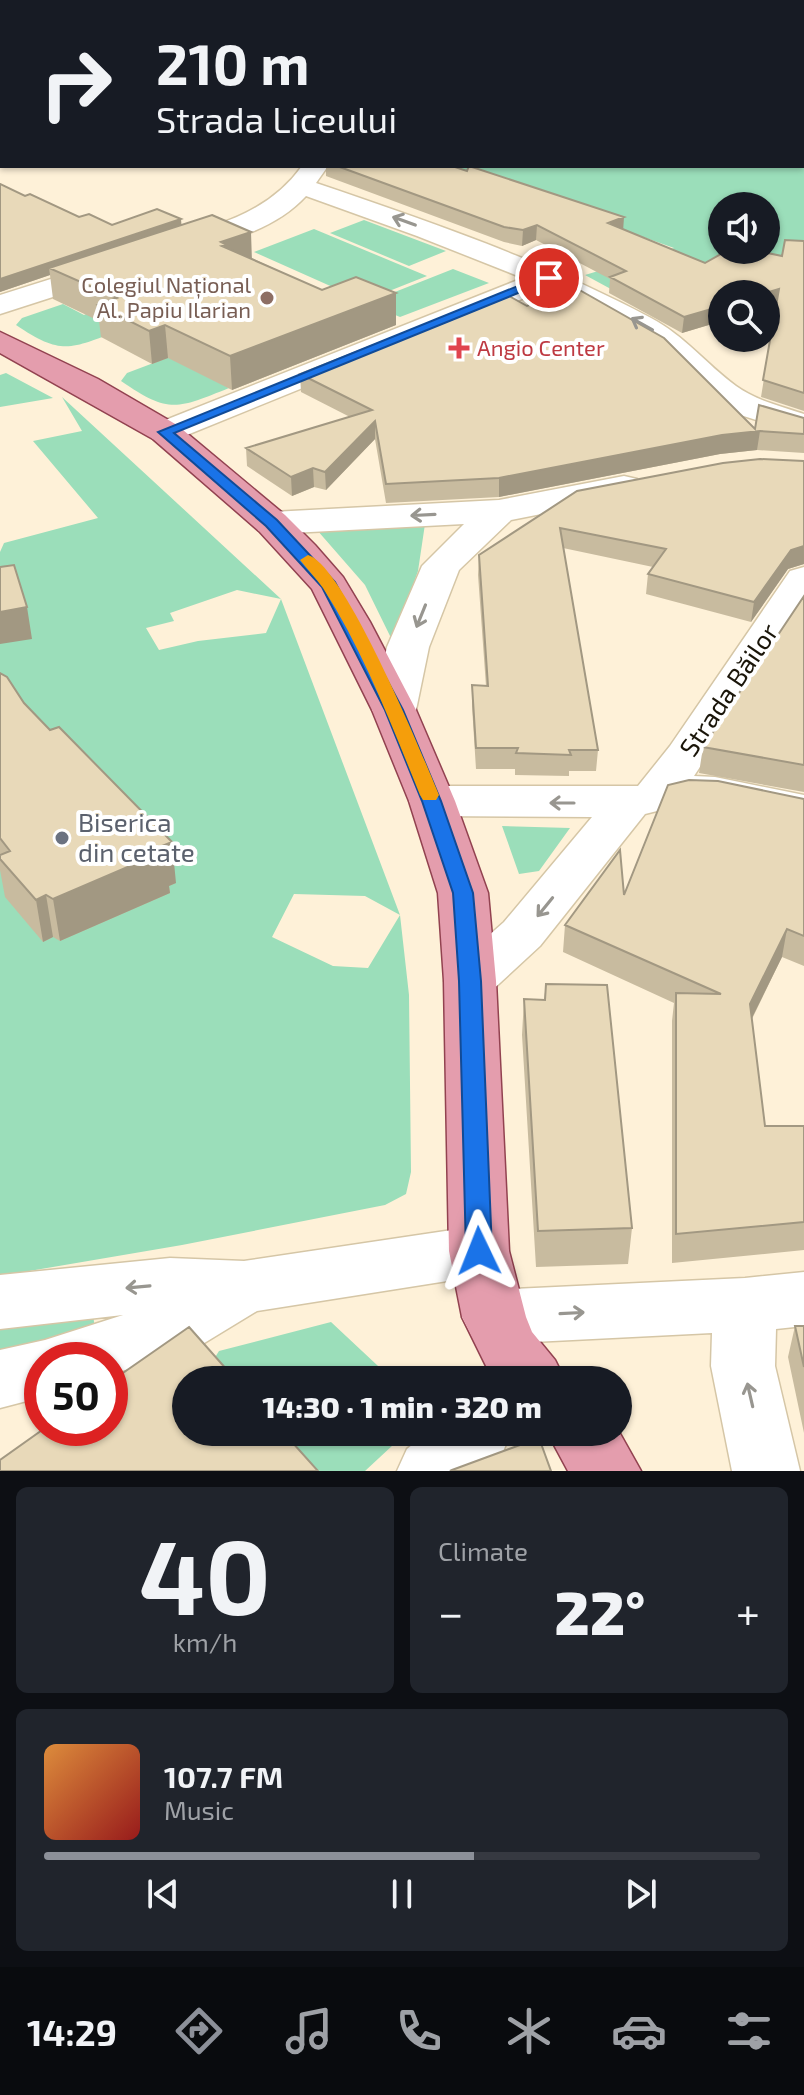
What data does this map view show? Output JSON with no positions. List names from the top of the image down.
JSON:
{
  "streets": {
    "street": ["Strada Băilor"]
  },
  "places": {
    "other": ["Colegiul Național Al. Papiu Ilarian", "Biserica din cetate"],
    "health": ["Angio Center"]
  },
  "page": {
    "turn": ["210 m", "Strada Liceului"],
    "limit": "50",
    "trip": "14:30 · 1 min · 320 m",
    "tile": [
      ["40", "km/h"],
      "Climate"
    ],
    "heat": ["−", "22°", "+"],
    "song": ["107.7 FM", "Music"],
    "tabs": "14:29"
  }
}
